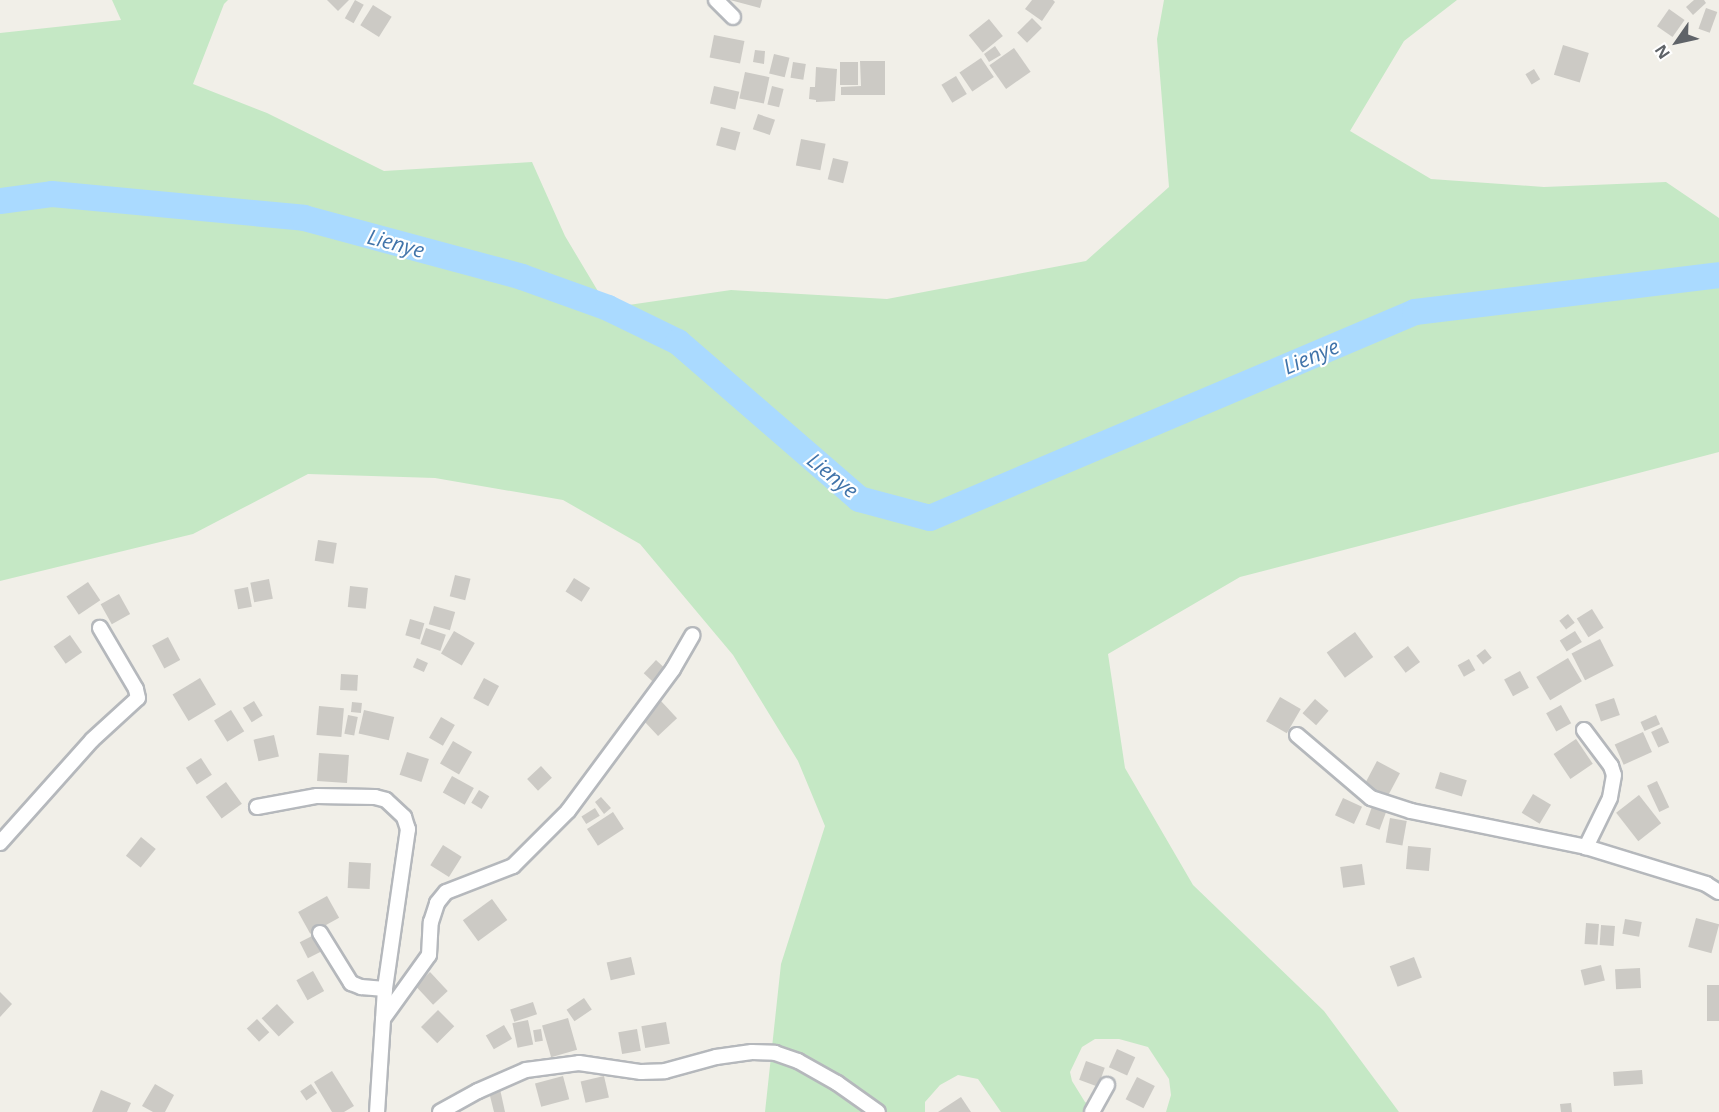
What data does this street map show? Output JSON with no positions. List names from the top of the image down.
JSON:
{
  "water": ["Lienye"],
  "north": "bottom left"
}
